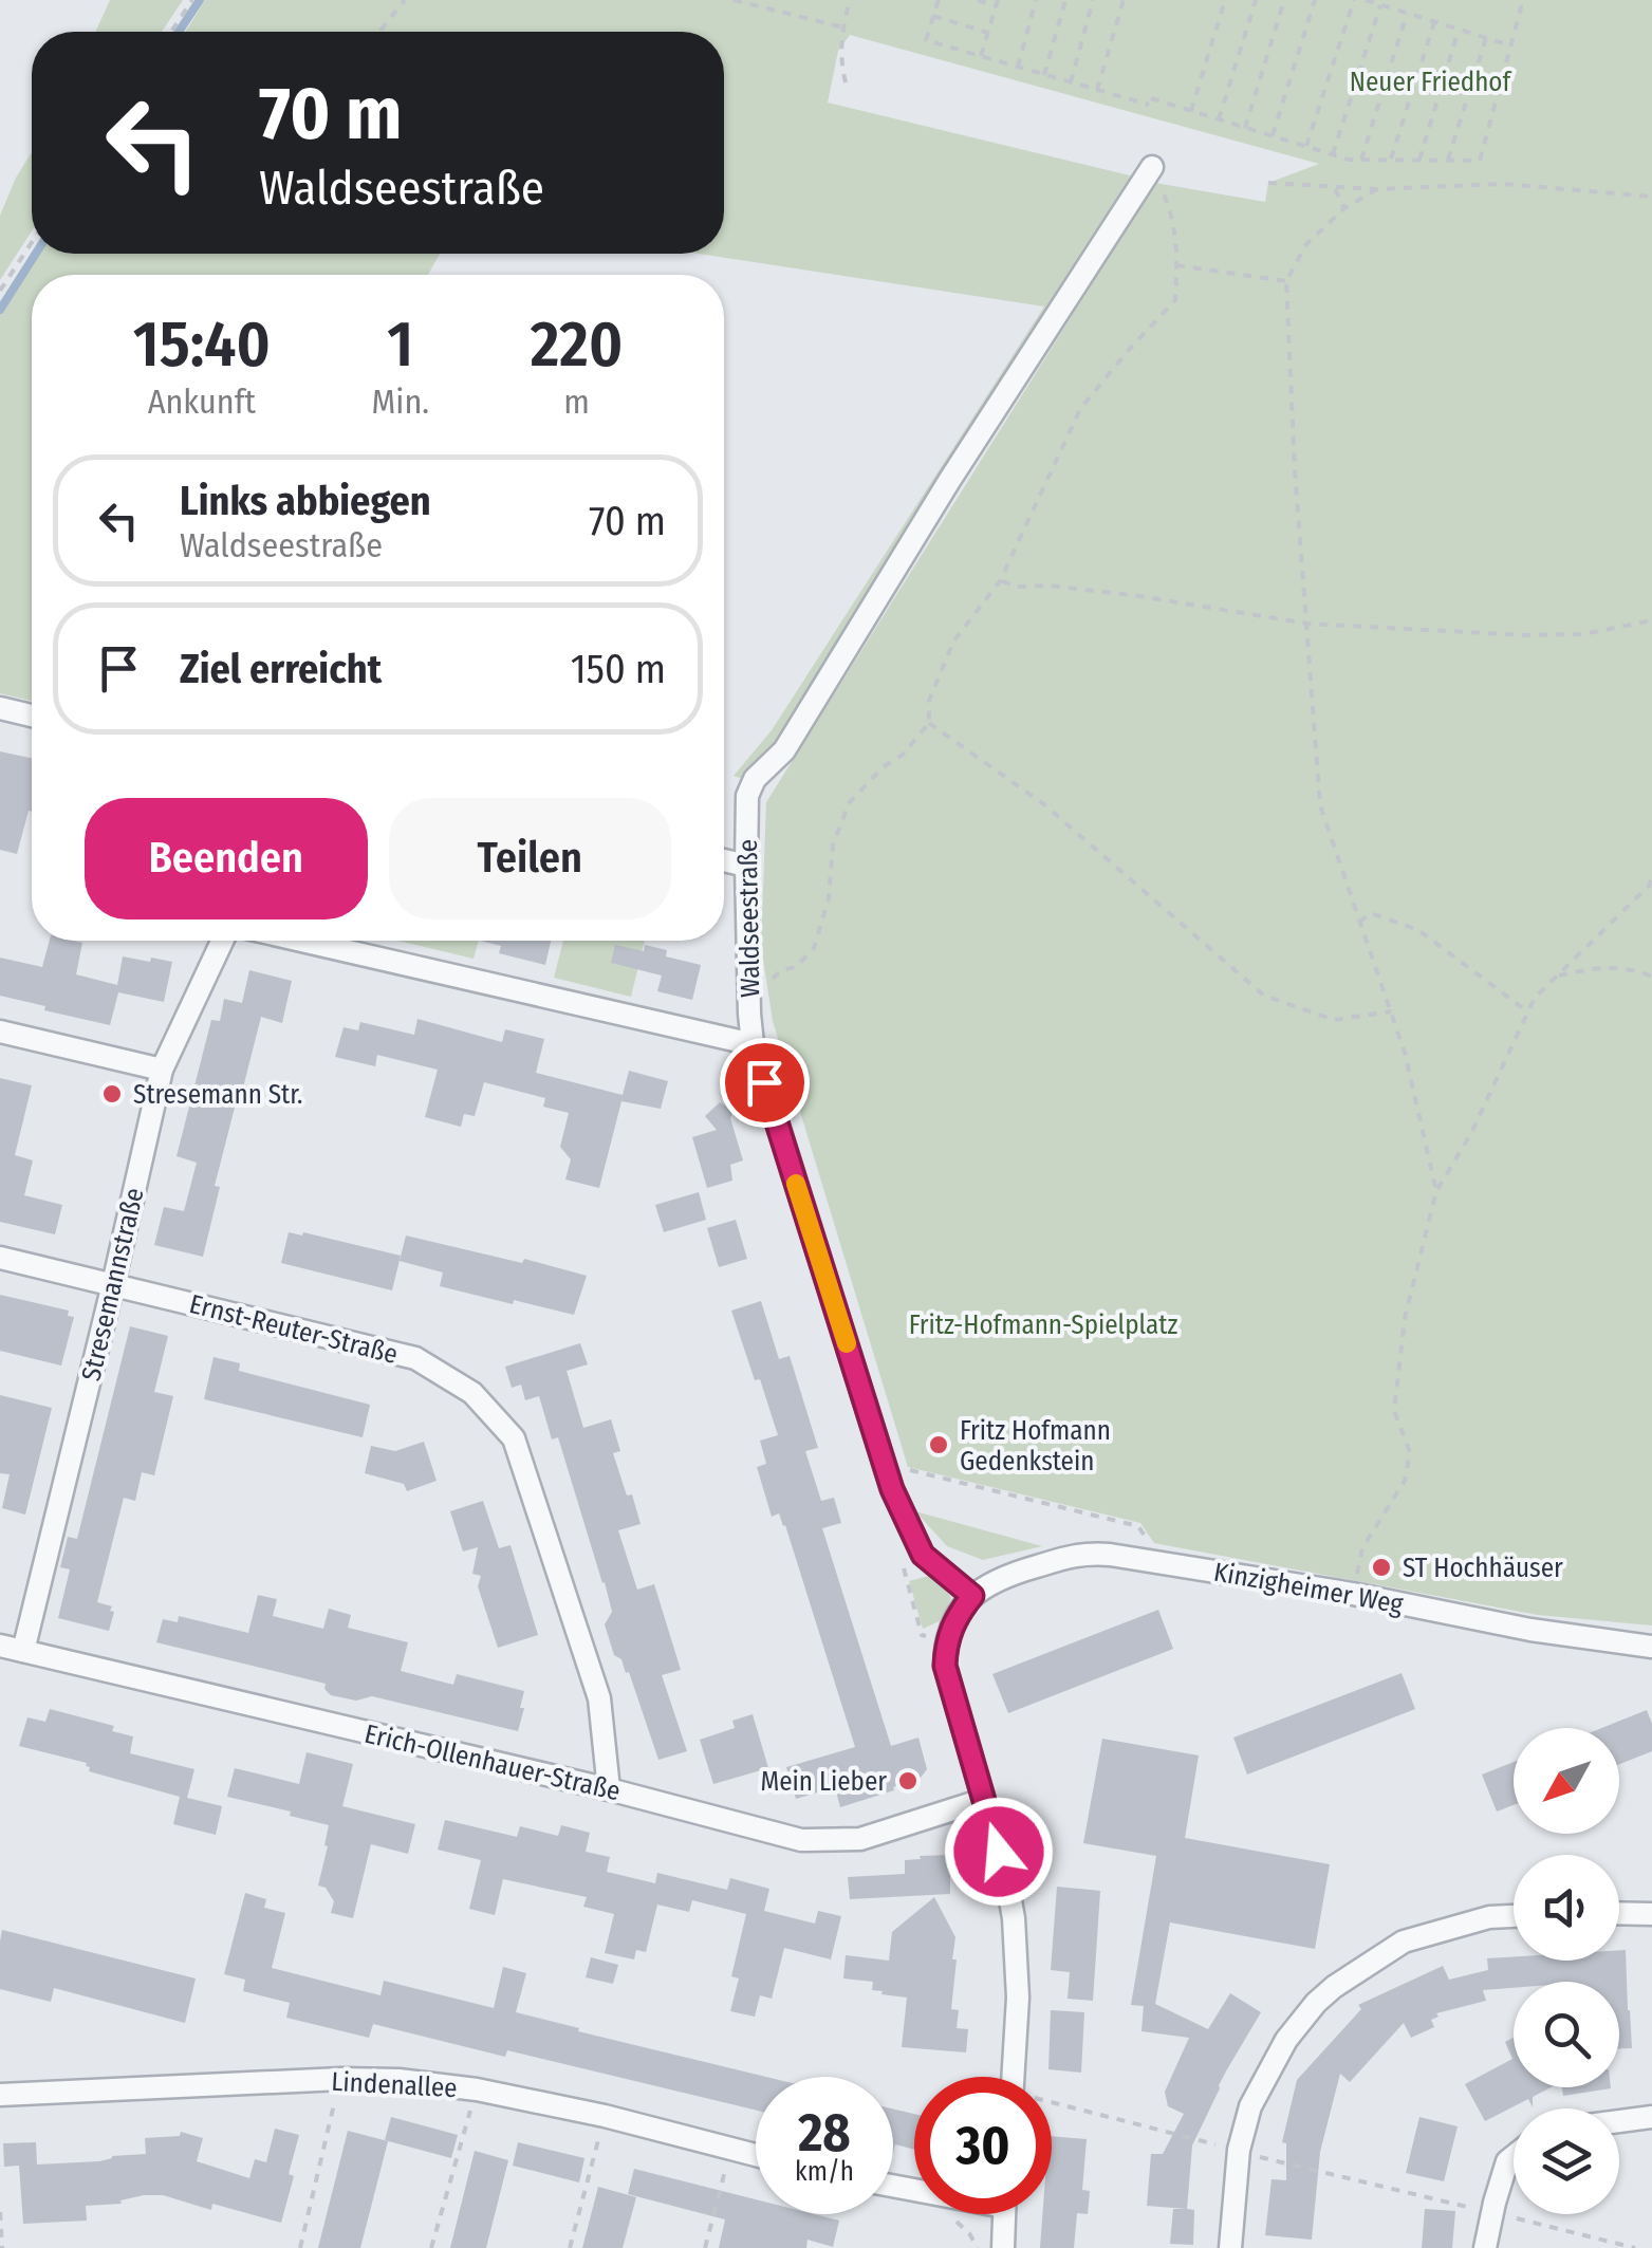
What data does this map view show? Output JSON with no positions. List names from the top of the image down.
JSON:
{
  "streets": {
    "street": [
      "Waldseestraße",
      "Stresemannstraße",
      "Ernst-Reuter-Straße",
      "Kinzigheimer Weg",
      "Erich-Ollenhauer-Straße",
      "Lindenallee"
    ]
  },
  "crossings": [
    ["Waldseestraße", "Kinzigheimer Weg"],
    ["Stresemannstraße", "Ernst-Reuter-Straße"],
    ["Stresemannstraße", "Erich-Ollenhauer-Straße"],
    ["Ernst-Reuter-Straße", "Erich-Ollenhauer-Straße"]
  ],
  "parks": ["Neuer Friedhof", "Fritz-Hofmann-Spielplatz"],
  "places": [
    "Stresemann Str.",
    "Fritz Hofmann Gedenkstein",
    "ST Hochhäuser",
    "Mein Lieber"
  ],
  "north": "bottom left",
  "page": {
    "turn": ["70 m", "Waldseestraße"],
    "eta": [
      "15:40",
      "Ankunft",
      "1",
      "Min.",
      "220",
      "m"
    ],
    "list": [
      {
        "name": "Links abbiegen",
        "note": "Waldseestraße",
        "value": "70 m"
      },
      {
        "name": "Ziel erreicht",
        "value": "150 m"
      }
    ],
    "buttons": ["Beenden", "Teilen"],
    "speed": "28 km/h",
    "limit": "30"
  }
}
